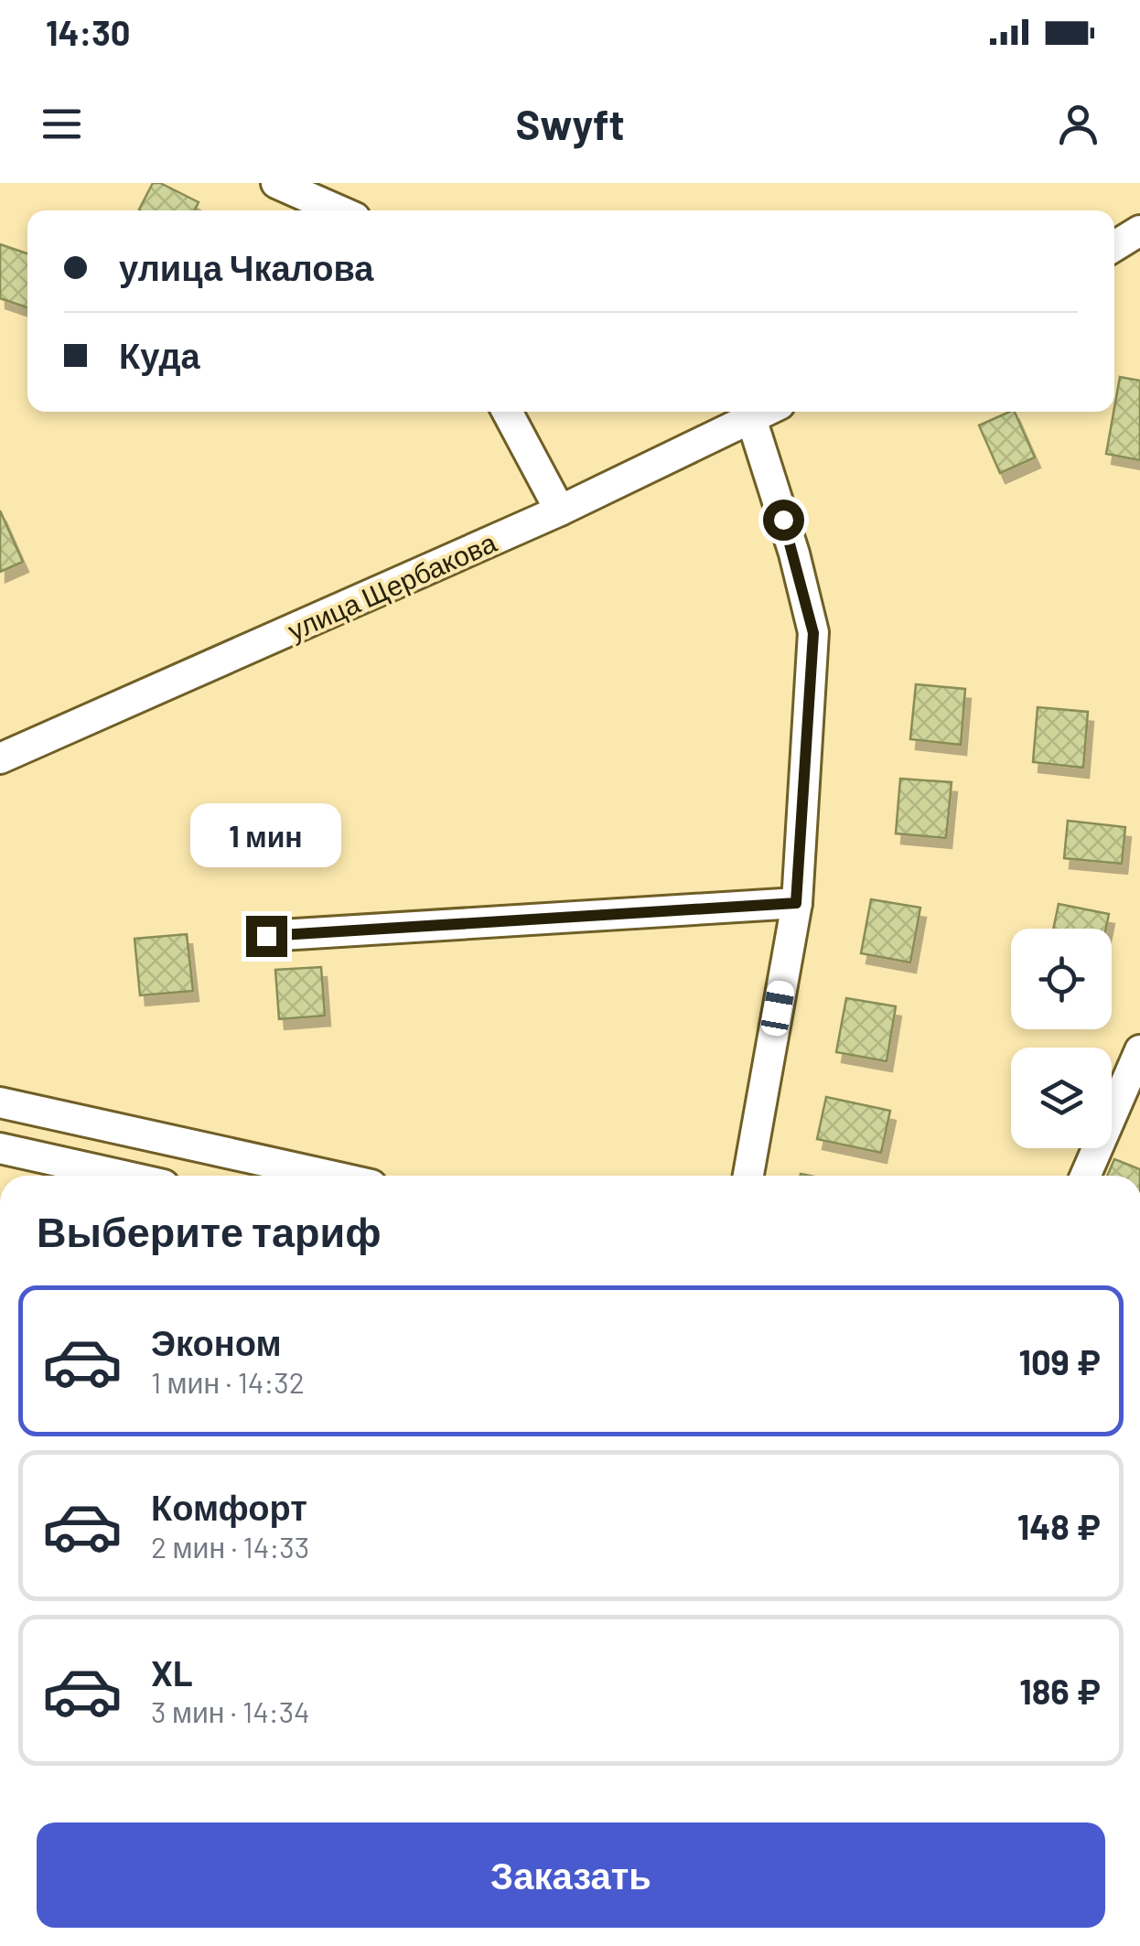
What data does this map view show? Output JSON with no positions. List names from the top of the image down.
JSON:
{
  "streets": {
    "street": ["улица Щербакова"]
  },
  "page": {
    "status": "14:30",
    "header": "Swyft",
    "banner": ["улица Чкалова", "Куда"],
    "bubble": "1 мин",
    "heading": "Выберите тариф",
    "list": [
      {
        "name": "Эконом",
        "note": "1 мин · 14:32",
        "value": "109 ₽"
      },
      {
        "name": "Комфорт",
        "note": "2 мин · 14:33",
        "value": "148 ₽"
      },
      {
        "name": "XL",
        "note": "3 мин · 14:34",
        "value": "186 ₽"
      }
    ],
    "buttons": "Заказать"
  }
}
